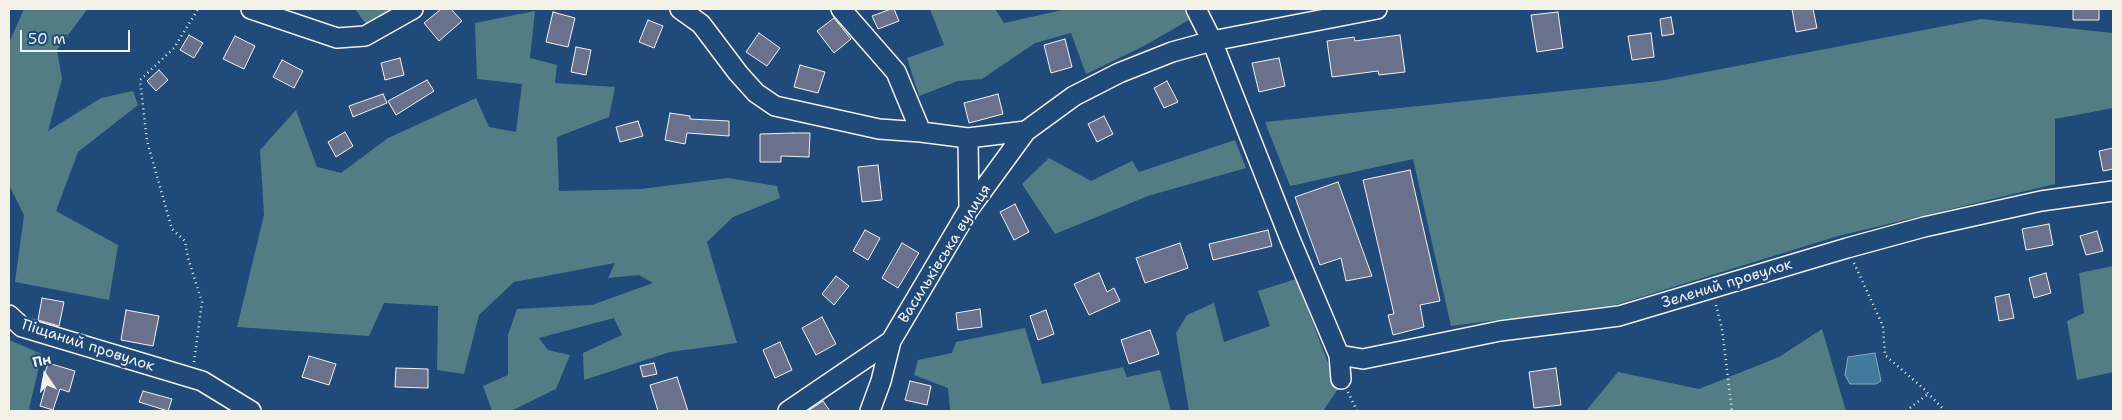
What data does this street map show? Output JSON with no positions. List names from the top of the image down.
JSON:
{
  "streets": {
    "street": ["Васильківська вулиця", "Зелений провулок", "Піщаний провулок"]
  },
  "scale_bar": "50 m",
  "north": "top"
}
